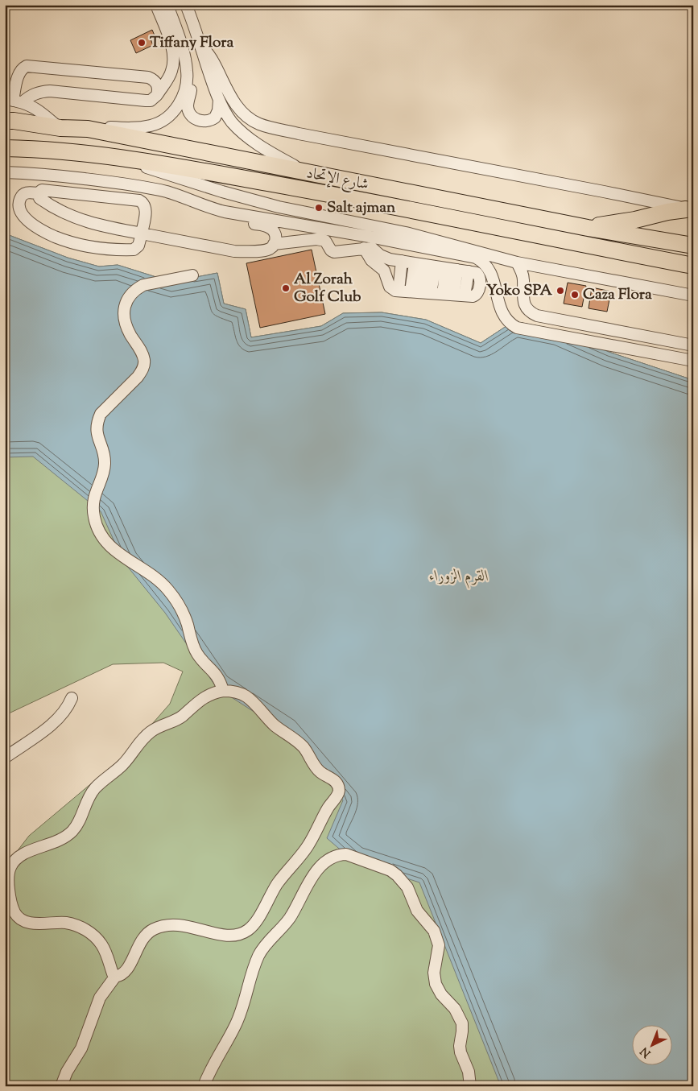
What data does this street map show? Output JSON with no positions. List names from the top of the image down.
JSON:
{
  "streets": {
    "highway": ["شارع الإتحاد"]
  },
  "parks": ["القرم الزوراء"],
  "places": [
    "Tiffany Flora",
    "Salt ajman",
    "Al Zorah Golf Club",
    "Yoko SPA",
    "Caza Flora"
  ],
  "north": "bottom left"
}
